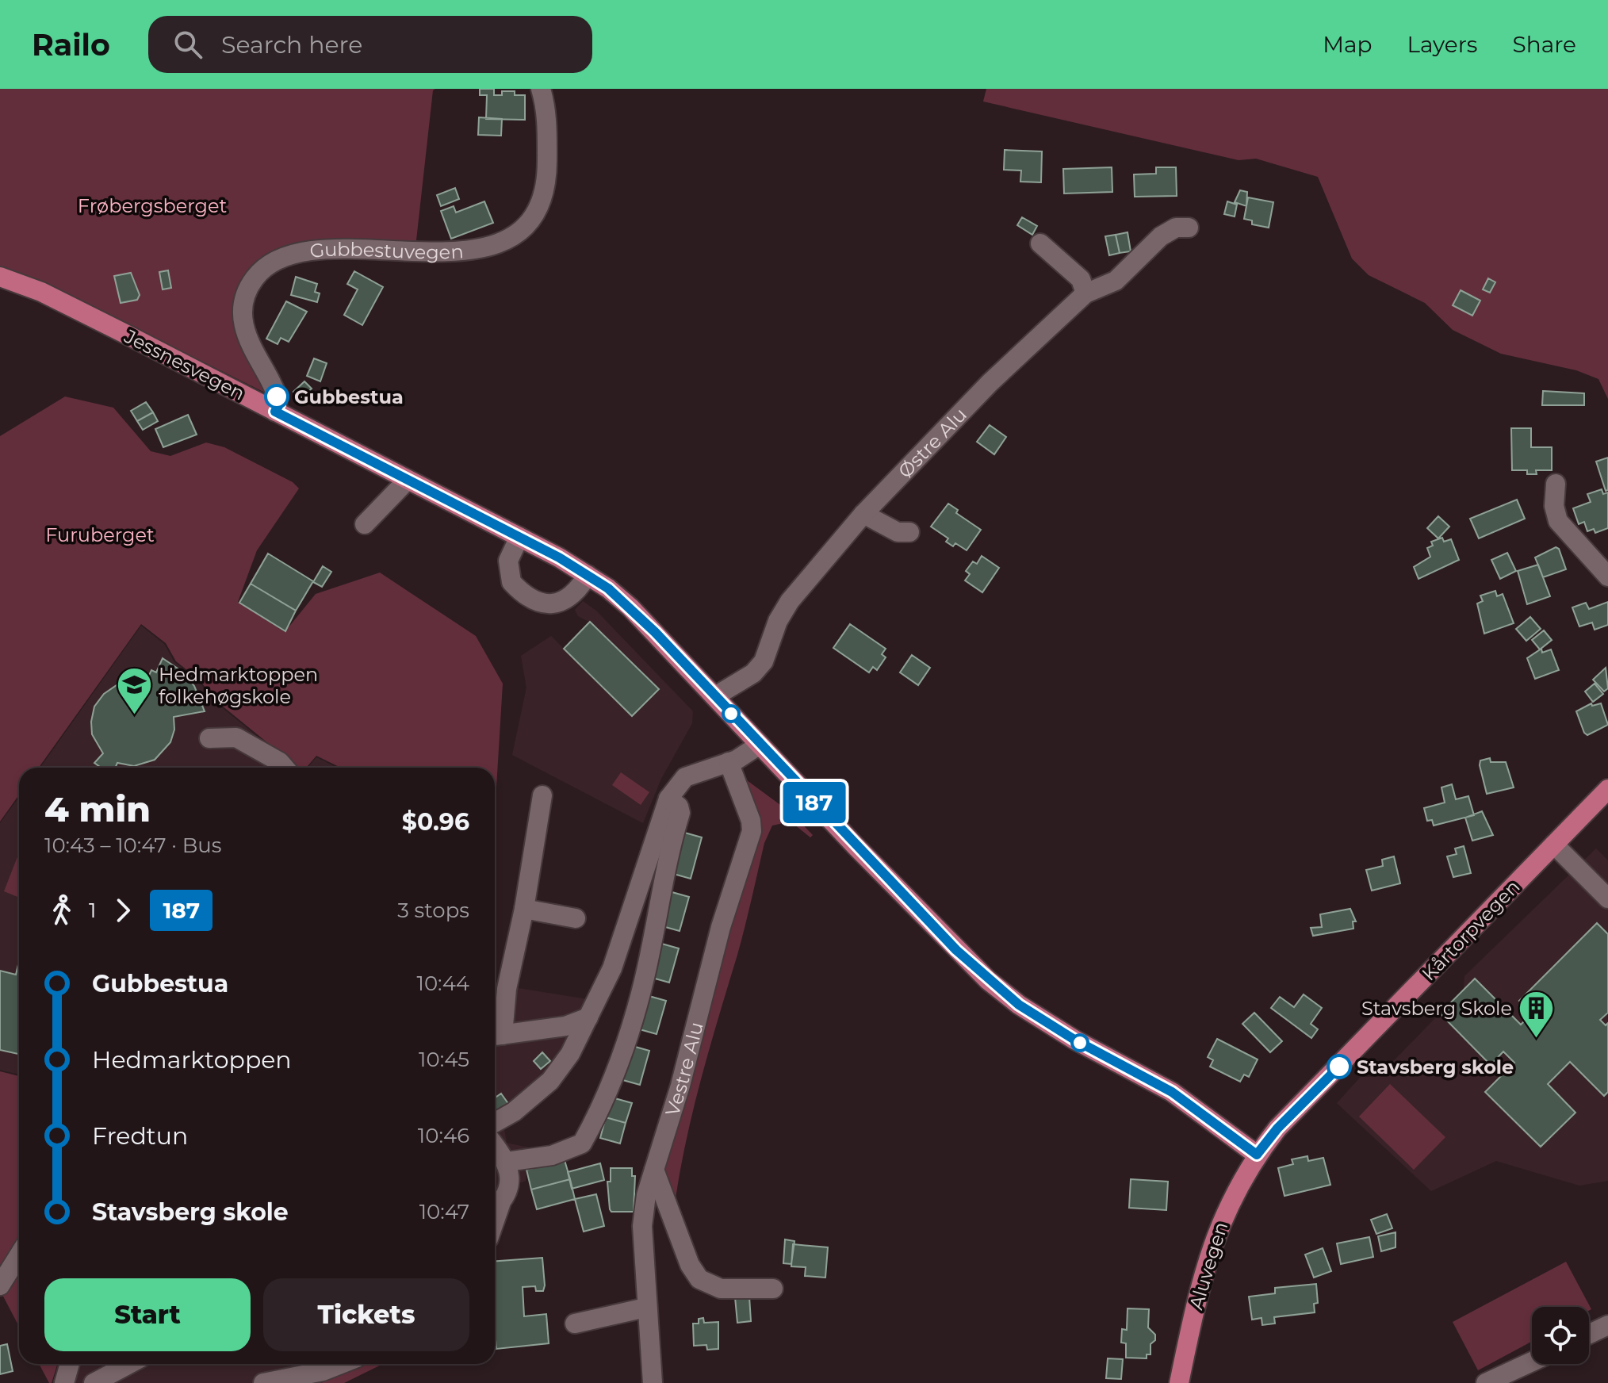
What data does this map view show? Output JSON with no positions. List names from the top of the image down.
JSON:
{
  "streets": {
    "main road": ["Jessnesvegen", "Kårtorpvegen", "Aluvegen"],
    "street": ["Gubbestuvegen", "Østre Alu", "Vestre Alu"]
  },
  "crossings": [
    ["Gubbestuvegen", "Jessnesvegen"],
    ["Jessnesvegen", "Østre Alu"],
    ["Jessnesvegen", "Kårtorpvegen"],
    ["Jessnesvegen", "Aluvegen"],
    ["Kårtorpvegen", "Aluvegen"]
  ],
  "parks": ["Frøbergsberget", "Furuberget"],
  "places": {
    "other": ["Gubbestua", "Stavsberg skole"],
    "school or university": ["Hedmarktoppen folkehøgskole"],
    "building": ["Stavsberg Skole"]
  },
  "lines": ["bus line 187"],
  "page": {
    "header": "Railo",
    "search": "Search here",
    "nav": ["Map", "Layers", "Share"],
    "on_map": "187",
    "heading": ["4 min", "10:43 – 10:47 · Bus", "$0.96"],
    "legs": ["1", "187", "3 stops"],
    "list": [
      {
        "name": "Gubbestua",
        "value": "10:44"
      },
      {
        "name": "Hedmarktoppen",
        "value": "10:45"
      },
      {
        "name": "Fredtun",
        "value": "10:46"
      },
      {
        "name": "Stavsberg skole",
        "value": "10:47"
      }
    ],
    "buttons": ["Start", "Tickets"]
  }
}
